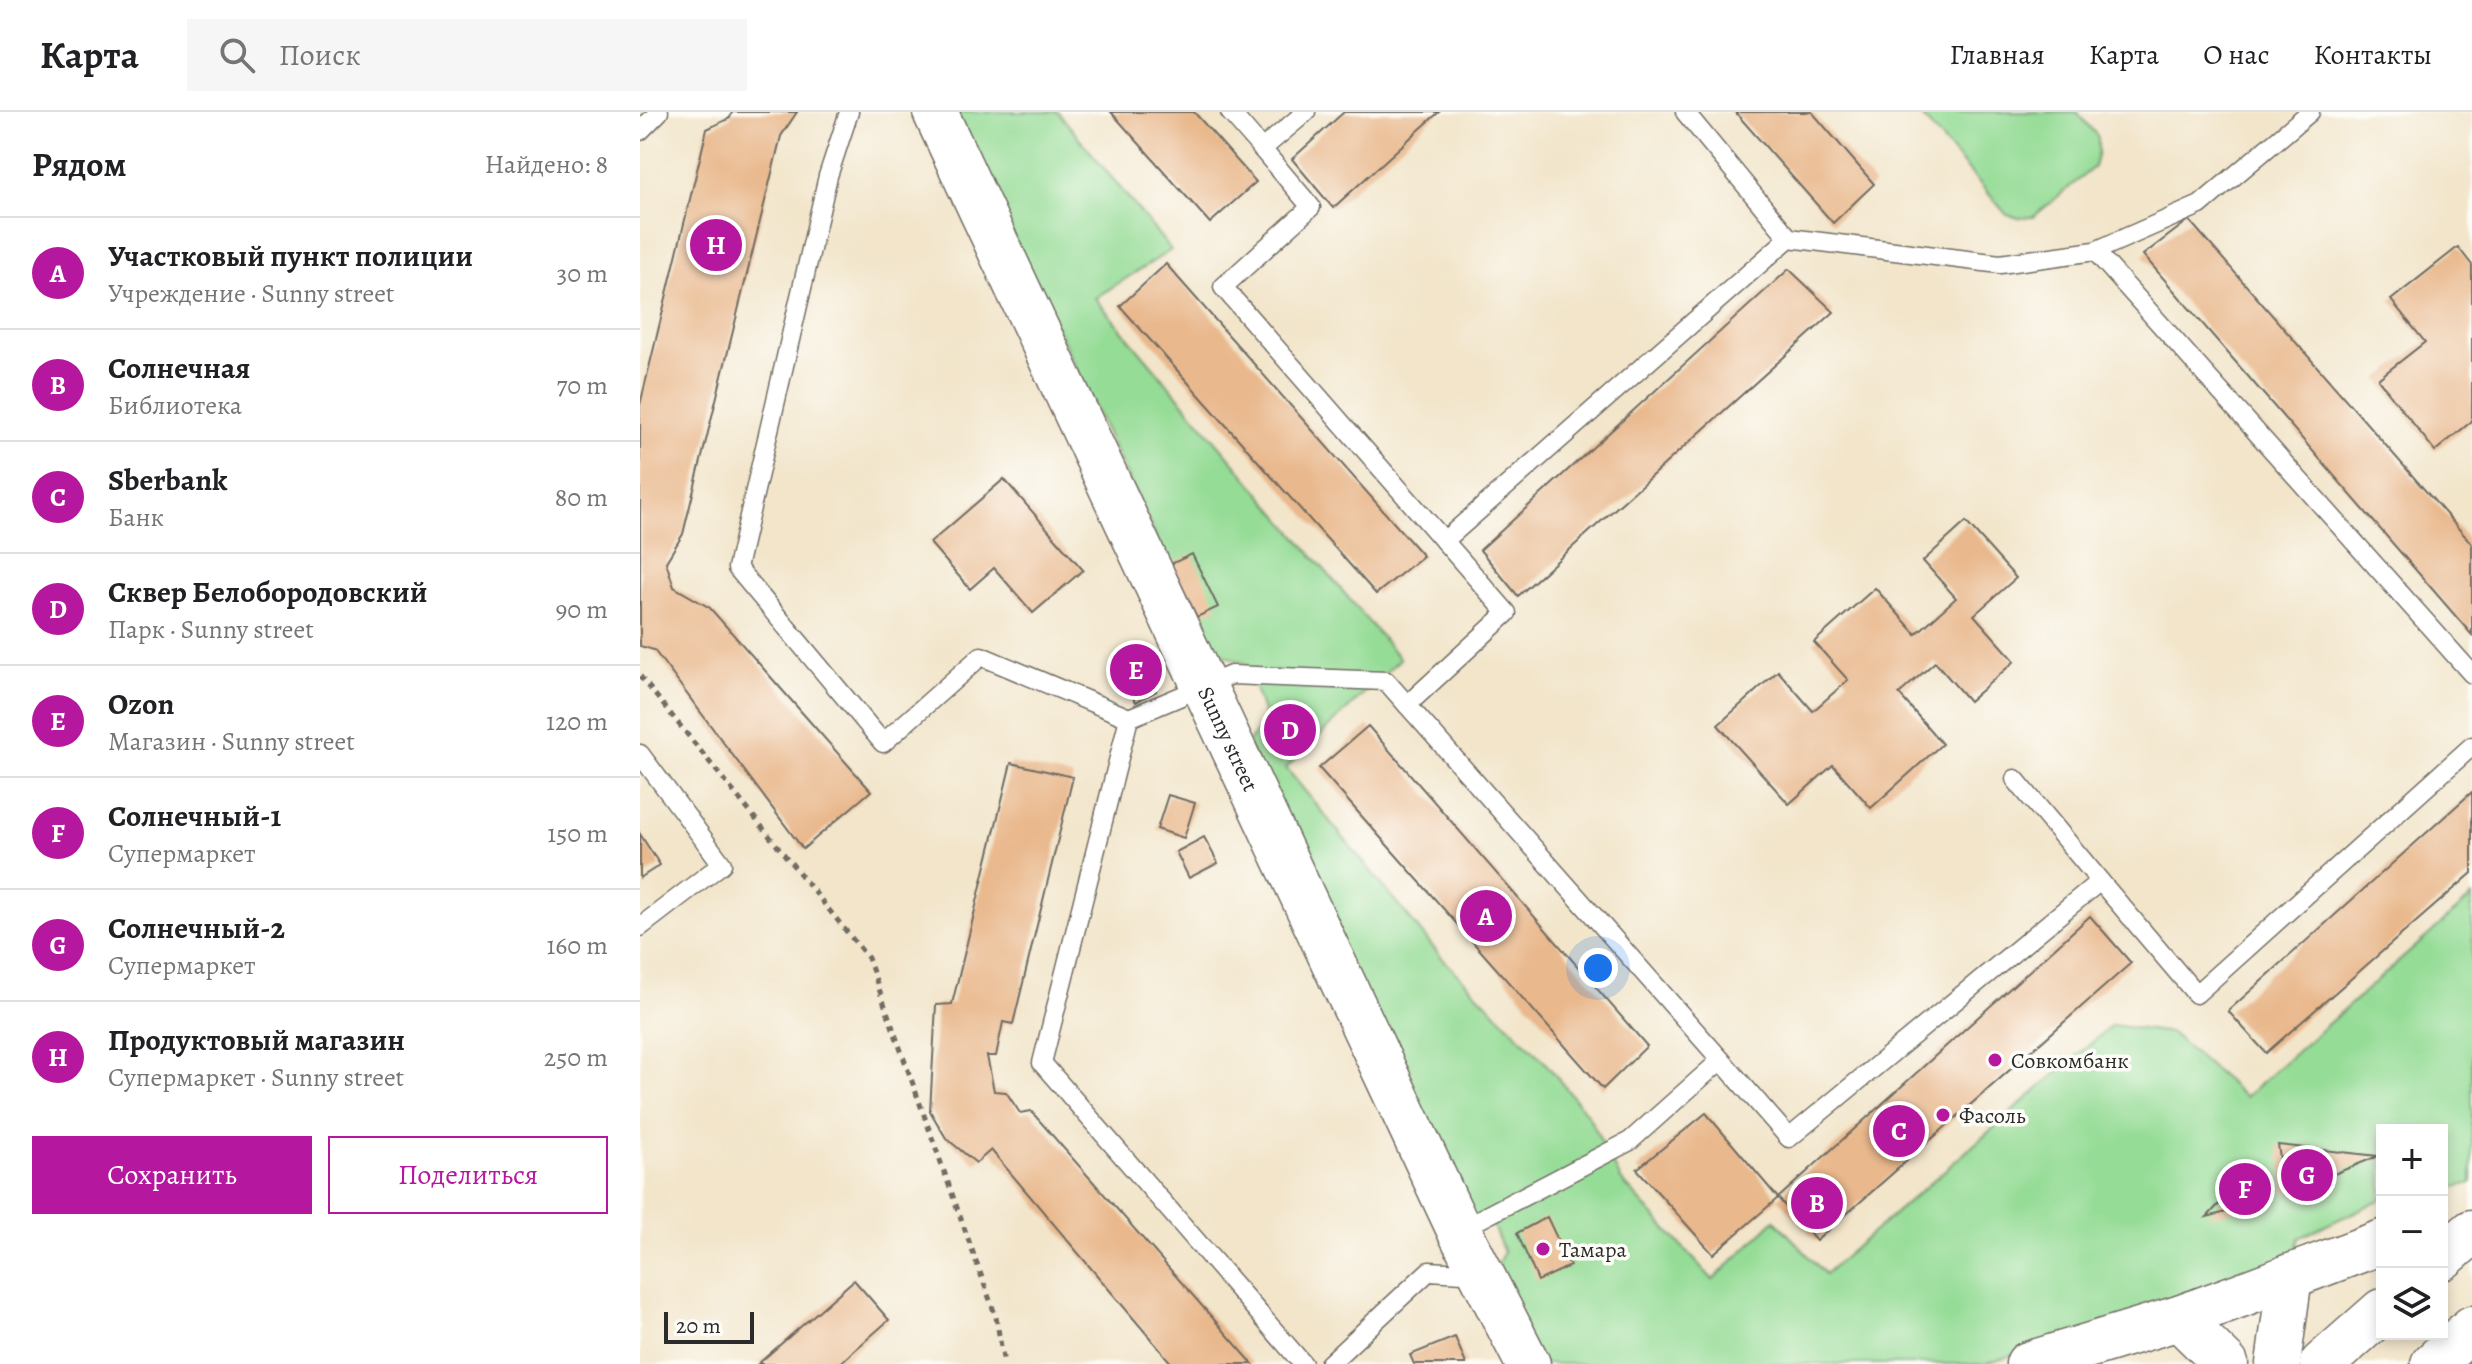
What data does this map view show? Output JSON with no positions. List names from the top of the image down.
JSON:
{
  "streets": {
    "street": ["Sunny street"]
  },
  "places": ["Совкомбанк", "Фасоль", "Тамара"],
  "scale_bar": "20 m",
  "page": {
    "header": "Карта",
    "search": "Поиск",
    "nav": [
      "Главная",
      "Карта",
      "О нас",
      "Контакты"
    ],
    "heading": ["Рядом", "Найдено: 8"],
    "pins": [
      "H",
      "E",
      "D",
      "A",
      "C",
      "G",
      "F",
      "B"
    ],
    "list": [
      {
        "mark": "A",
        "name": "Участковый пункт полиции",
        "note": "Учреждение · Sunny street",
        "value": "30 m"
      },
      {
        "mark": "B",
        "name": "Солнечная",
        "note": "Библиотека",
        "value": "70 m"
      },
      {
        "mark": "C",
        "name": "Sberbank",
        "note": "Банк",
        "value": "80 m"
      },
      {
        "mark": "D",
        "name": "Сквер Белобородовский",
        "note": "Парк · Sunny street",
        "value": "90 m"
      },
      {
        "mark": "E",
        "name": "Ozon",
        "note": "Магазин · Sunny street",
        "value": "120 m"
      },
      {
        "mark": "F",
        "name": "Солнечный-1",
        "note": "Супермаркет",
        "value": "150 m"
      },
      {
        "mark": "G",
        "name": "Солнечный-2",
        "note": "Супермаркет",
        "value": "160 m"
      },
      {
        "mark": "H",
        "name": "Продуктовый магазин",
        "note": "Супермаркет · Sunny street",
        "value": "250 m"
      }
    ],
    "buttons": ["Сохранить", "Поделиться"],
    "map_buttons": ["+", "−"],
    "scale": "20 m"
  }
}
